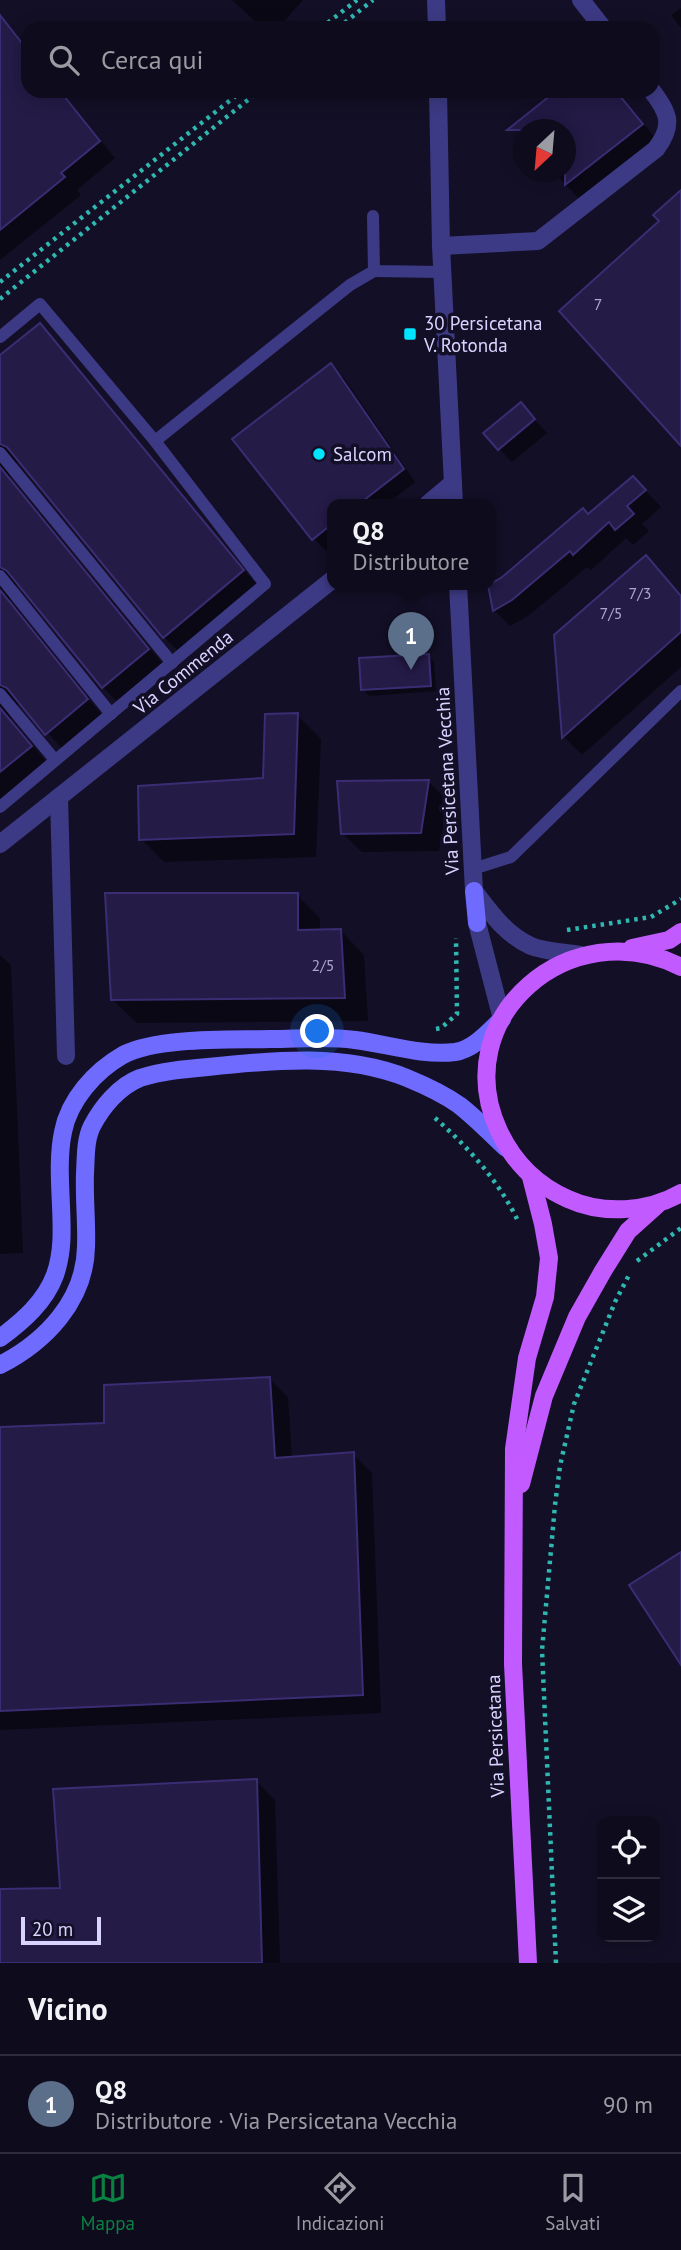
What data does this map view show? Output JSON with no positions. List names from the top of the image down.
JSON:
{
  "streets": {
    "main road": ["Via Persicetana"],
    "street": ["Via Commenda", "Via Persicetana Vecchia"]
  },
  "places": {
    "transit": ["30 Persicetana V. Rotonda"],
    "other": ["Salcom"]
  },
  "house_numbers": [
    "7",
    "7/3",
    "7/5",
    "2/5"
  ],
  "scale_bar": "20 m",
  "north": "bottom left",
  "page": {
    "search": "Cerca qui",
    "popup": ["Q8", "Distributore"],
    "pins": "1",
    "scale": "20 m",
    "heading": "Vicino",
    "list": [
      {
        "mark": "1",
        "name": "Q8",
        "note": "Distributore · Via Persicetana Vecchia",
        "value": "90 m"
      }
    ],
    "nav": ["Mappa", "Indicazioni", "Salvati"]
  }
}
